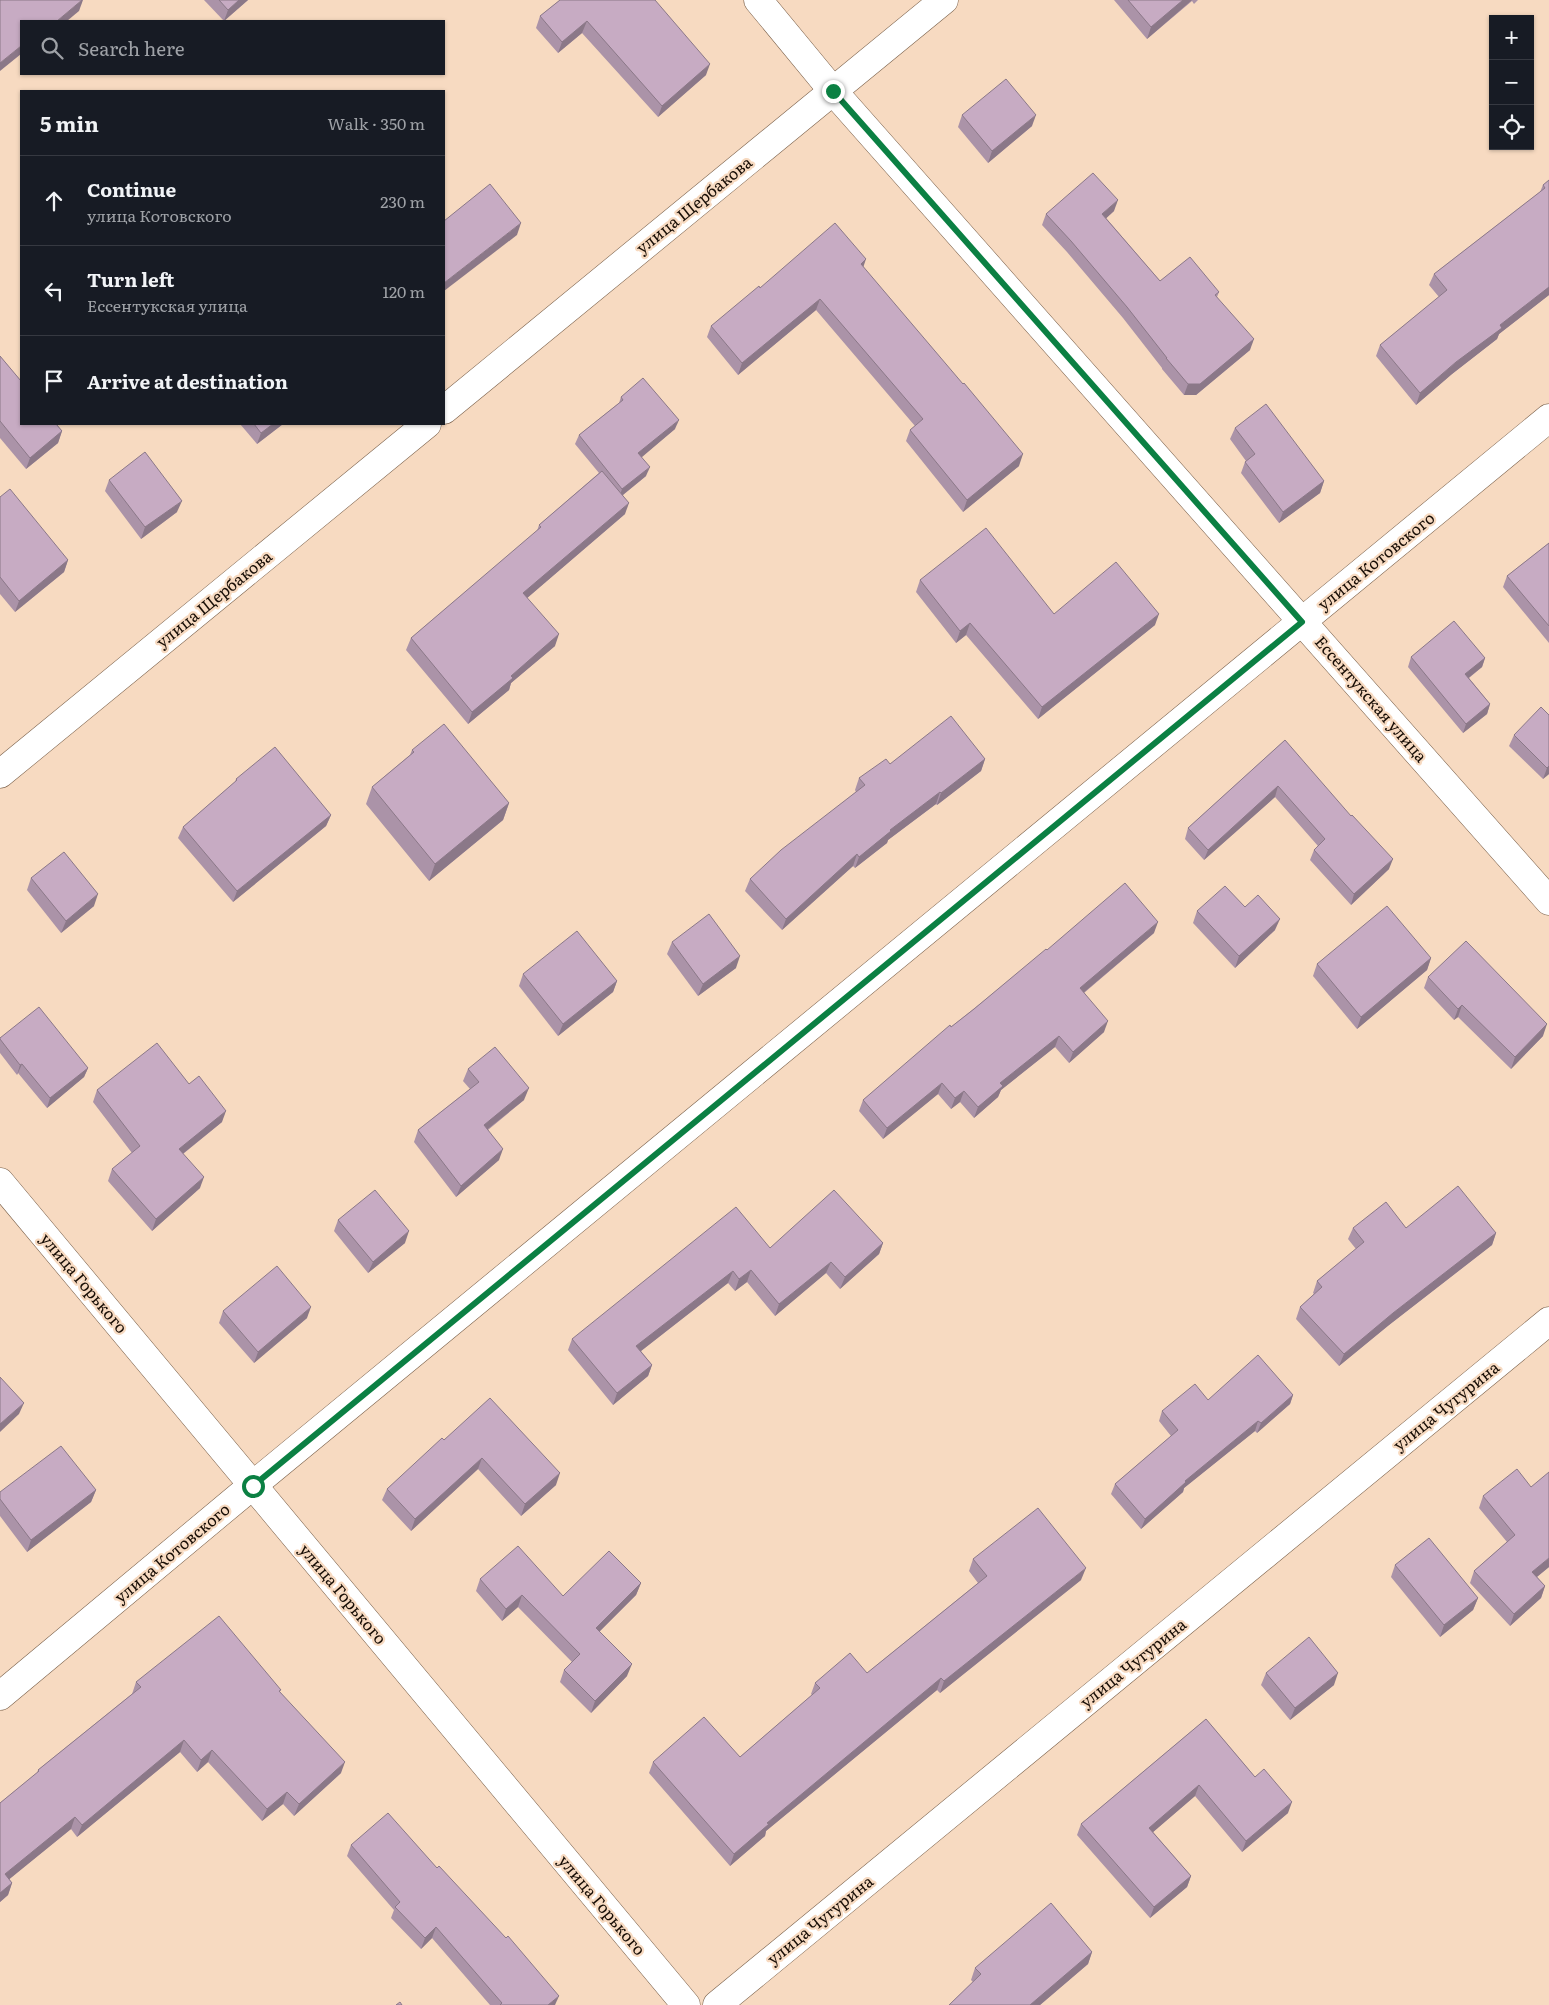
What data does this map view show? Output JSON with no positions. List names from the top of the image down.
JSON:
{
  "streets": {
    "street": [
      "улица Щербакова",
      "улица Котовского",
      "Ессентукская улица",
      "улица Горького",
      "улица Чугурина"
    ]
  },
  "crossings": [
    ["улица Щербакова", "Ессентукская улица"],
    ["улица Котовского", "Ессентукская улица"],
    ["улица Котовского", "улица Горького"]
  ],
  "page": {
    "map_buttons": ["+", "−"],
    "search": "Search here",
    "heading": ["5 min", "Walk · 350 m"],
    "list": [
      ["Continue", "улица Котовского", "230 m"],
      ["Turn left", "Ессентукская улица", "120 m"],
      "Arrive at destination"
    ]
  }
}
